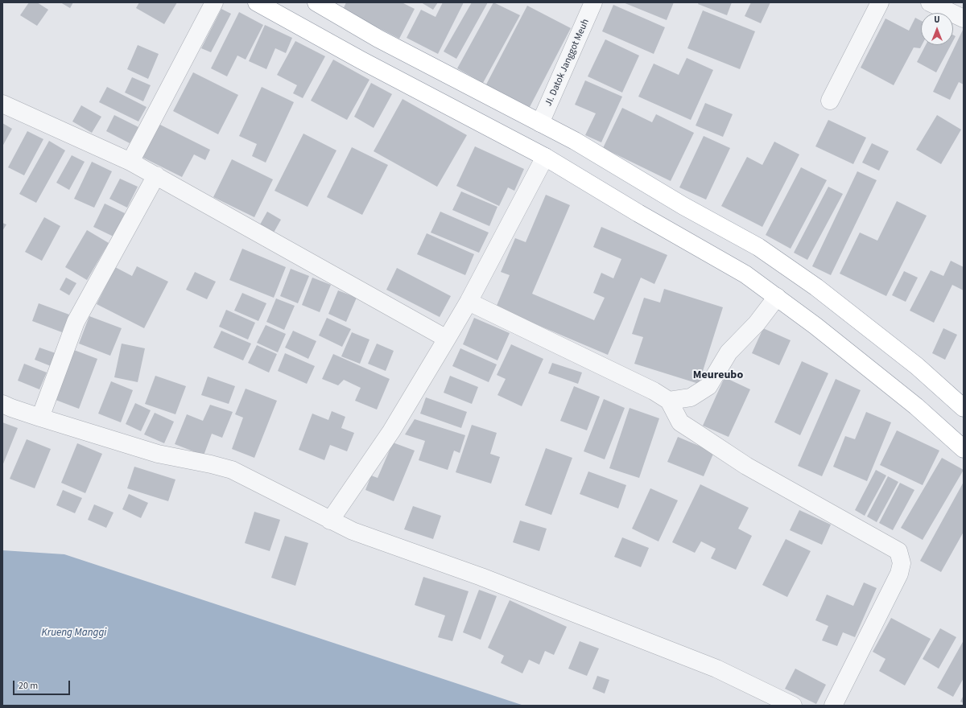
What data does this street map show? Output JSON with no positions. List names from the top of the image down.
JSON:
{
  "streets": {
    "street": ["JI. Datok Janggot Meuh"]
  },
  "districts": ["Meureubo"],
  "water": ["Krueng Manggi"],
  "scale_bar": "20 m",
  "north": "top"
}
